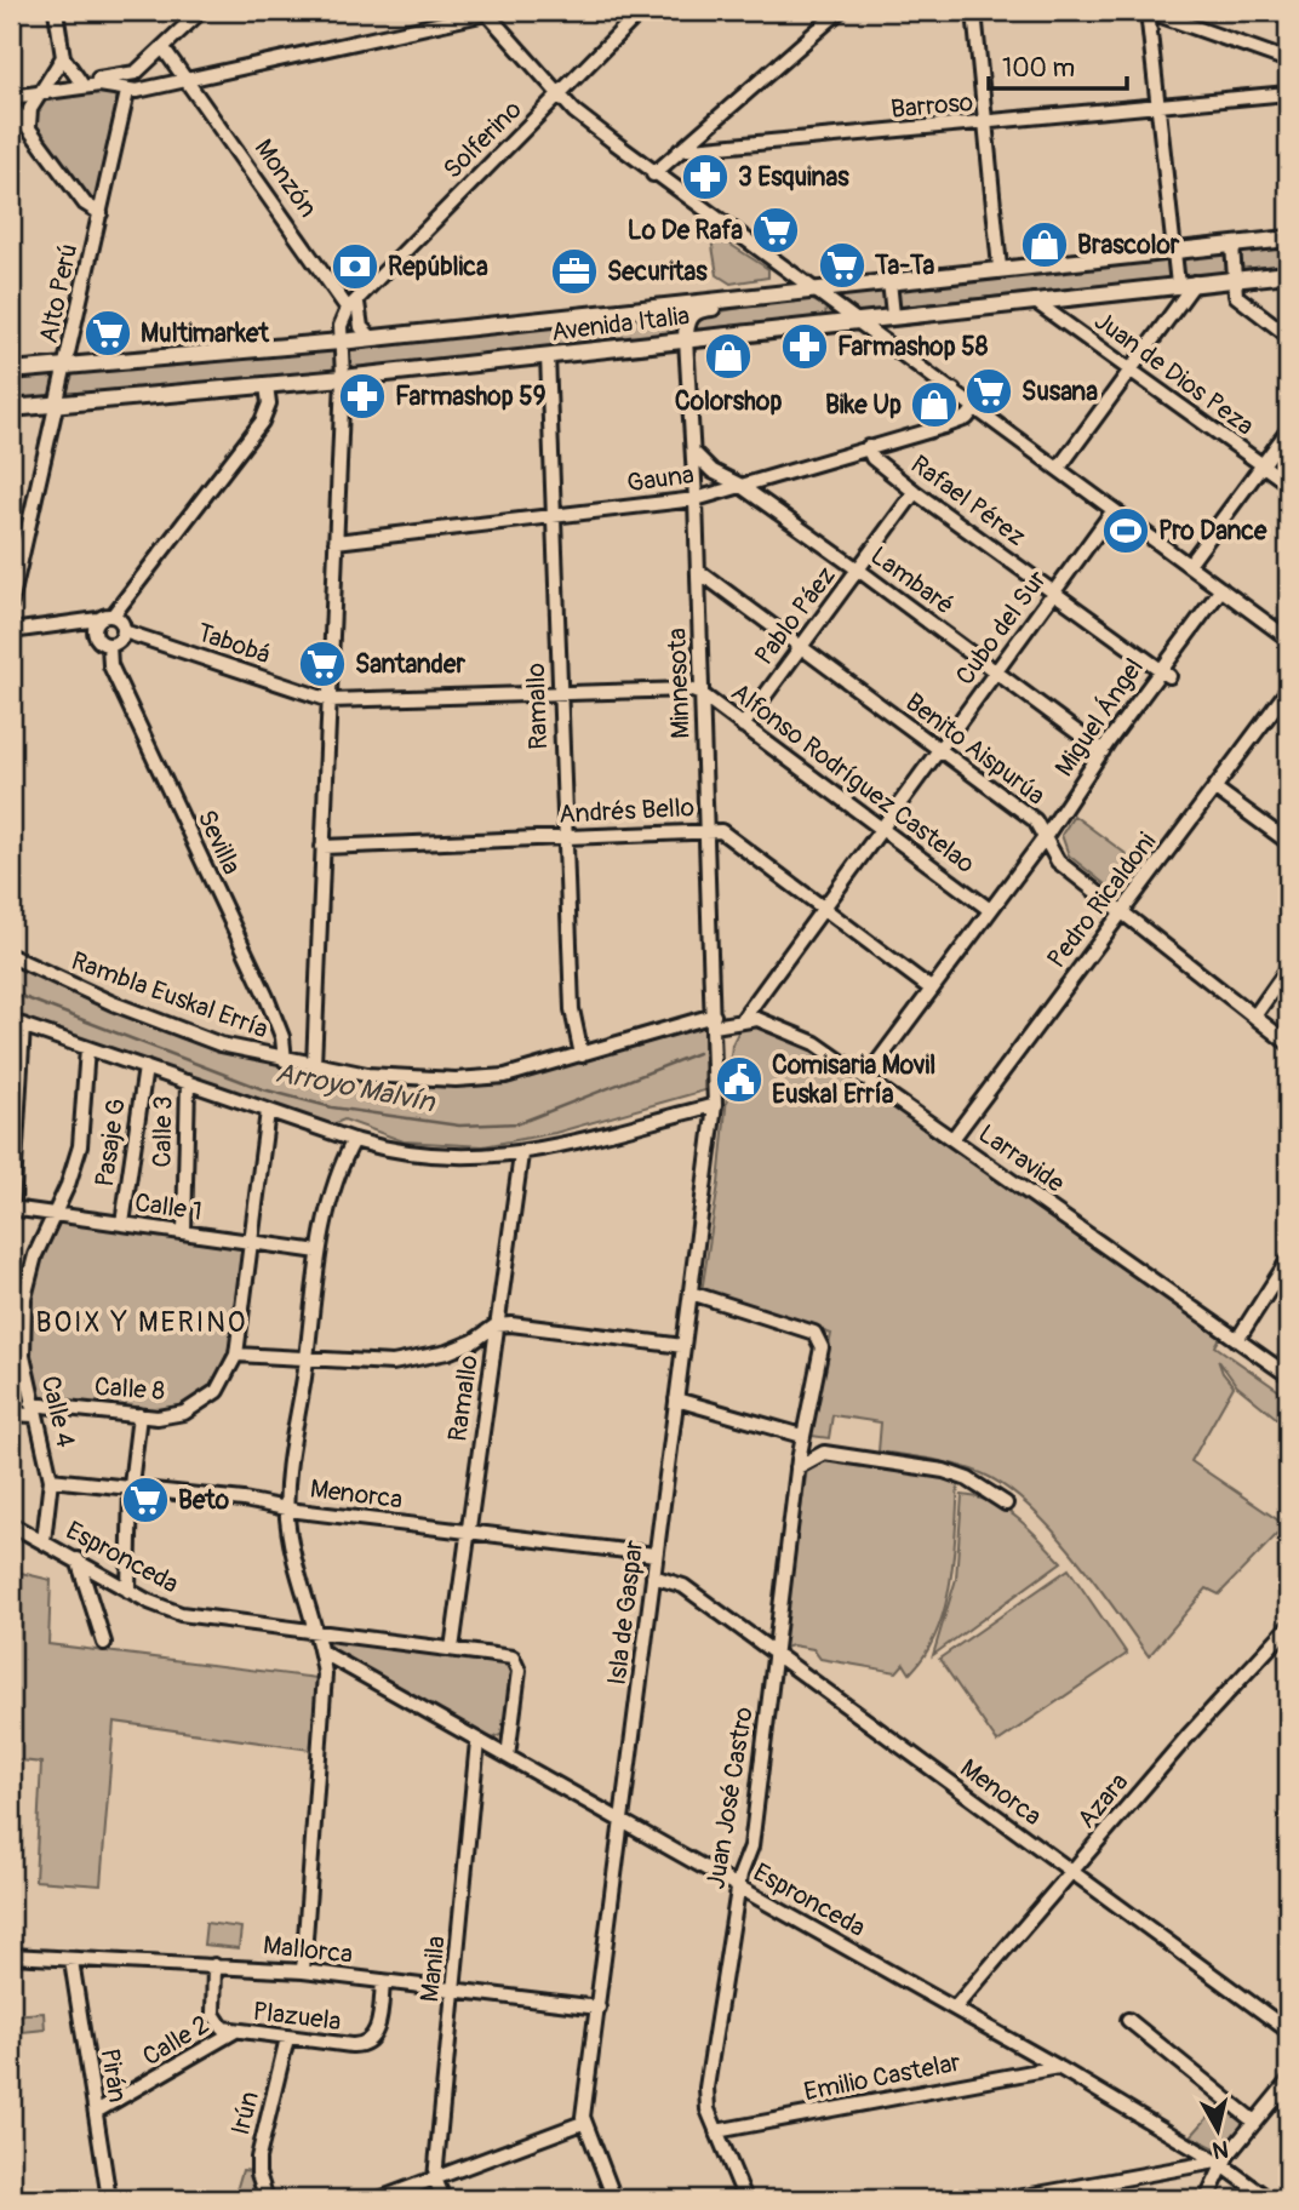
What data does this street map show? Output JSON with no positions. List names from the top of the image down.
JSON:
{
  "streets": {
    "main road": ["Avenida Italia"],
    "street": [
      "Barroso",
      "Solferino",
      "Monzón",
      "Alto Perú",
      "Juan de Dios Peza",
      "Gauna",
      "Rafael Pérez",
      "Lambaré",
      "Pablo Páez",
      "Cubo del Sur",
      "Tabobá",
      "Minnesota",
      "Ramallo",
      "Miguel Ángel",
      "Benito Aispurúa",
      "Alfonso Rodríguez Castelao",
      "Andrés Bello",
      "Sevilla",
      "Pedro Ricaldoni",
      "Rambla Euskal Erría",
      "Calle 3",
      "Pasaje G",
      "Larravide",
      "Calle 1",
      "Calle 8",
      "Calle 4",
      "Menorca",
      "Espronceda",
      "Isla de Gaspar",
      "Juan José Castro",
      "Azara",
      "Mallorca",
      "Manila",
      "Plazuela",
      "Calle 2",
      "Pirán",
      "Emilio Castelar",
      "Irún"
    ]
  },
  "crossings": [
    ["Solferino", "Monzón"],
    ["Alto Perú", "Avenida Italia"],
    ["Avenida Italia", "Juan de Dios Peza"],
    ["Avenida Italia", "Minnesota"],
    ["Avenida Italia", "Ramallo"],
    ["Gauna", "Rafael Pérez"],
    ["Gauna", "Lambaré"],
    ["Gauna", "Minnesota"],
    ["Gauna", "Ramallo"],
    ["Rafael Pérez", "Pablo Páez"],
    ["Rafael Pérez", "Cubo del Sur"],
    ["Rafael Pérez", "Miguel Ángel"],
    ["Lambaré", "Pablo Páez"],
    ["Lambaré", "Cubo del Sur"],
    ["Lambaré", "Minnesota"],
    ["Lambaré", "Miguel Ángel"],
    ["Pablo Páez", "Benito Aispurúa"],
    ["Pablo Páez", "Alfonso Rodríguez Castelao"],
    ["Cubo del Sur", "Benito Aispurúa"],
    ["Cubo del Sur", "Alfonso Rodríguez Castelao"],
    ["Cubo del Sur", "Andrés Bello"],
    ["Cubo del Sur", "Larravide"],
    ["Tabobá", "Alfonso Rodríguez Castelao"],
    ["Tabobá", "Sevilla"],
    ["Minnesota", "Benito Aispurúa"],
    ["Minnesota", "Alfonso Rodríguez Castelao"],
    ["Minnesota", "Andrés Bello"],
    ["Minnesota", "Rambla Euskal Erría"],
    ["Minnesota", "Larravide"],
    ["Minnesota", "Isla de Gaspar"],
    ["Ramallo", "Alfonso Rodríguez Castelao"],
    ["Ramallo", "Andrés Bello"],
    ["Ramallo", "Rambla Euskal Erría"],
    ["Ramallo", "Menorca"],
    ["Ramallo", "Espronceda"],
    ["Miguel Ángel", "Benito Aispurúa"],
    ["Miguel Ángel", "Alfonso Rodríguez Castelao"],
    ["Miguel Ángel", "Andrés Bello"],
    ["Miguel Ángel", "Larravide"],
    ["Benito Aispurúa", "Pedro Ricaldoni"],
    ["Sevilla", "Rambla Euskal Erría"],
    ["Pedro Ricaldoni", "Larravide"],
    ["Rambla Euskal Erría", "Larravide"],
    ["Rambla Euskal Erría", "Isla de Gaspar"],
    ["Calle 3", "Pasaje G"],
    ["Calle 3", "Calle 1"],
    ["Calle 3", "Calle 8"],
    ["Calle 3", "Calle 4"],
    ["Pasaje G", "Calle 1"],
    ["Pasaje G", "Calle 8"],
    ["Pasaje G", "Calle 4"],
    ["Larravide", "Isla de Gaspar"],
    ["Calle 1", "Calle 8"],
    ["Calle 1", "Calle 4"],
    ["Calle 8", "Calle 4"],
    ["Calle 4", "Menorca"],
    ["Calle 4", "Espronceda"],
    ["Menorca", "Isla de Gaspar"],
    ["Menorca", "Juan José Castro"],
    ["Menorca", "Azara"],
    ["Espronceda", "Isla de Gaspar"],
    ["Espronceda", "Juan José Castro"],
    ["Espronceda", "Azara"],
    ["Espronceda", "Manila"],
    ["Espronceda", "Emilio Castelar"],
    ["Isla de Gaspar", "Juan José Castro"],
    ["Isla de Gaspar", "Mallorca"],
    ["Juan José Castro", "Emilio Castelar"],
    ["Mallorca", "Manila"],
    ["Mallorca", "Plazuela"],
    ["Mallorca", "Pirán"],
    ["Plazuela", "Calle 2"],
    ["Plazuela", "Irún"],
    ["Calle 2", "Pirán"]
  ],
  "districts": ["BOIX Y MERINO"],
  "water": ["Arroyo Malvín"],
  "places": {
    "pharmacy": ["3 Esquinas", "Farmashop 58", "Farmashop 59"],
    "supermarket": [
      "Lo De Rafa",
      "Ta-Ta",
      "Multimarket",
      "Susana",
      "Santander",
      "Beto"
    ],
    "shop": ["Brascolor", "Colorshop", "Bike Up"],
    "bank": ["República"],
    "office": ["Securitas"],
    "sports": ["Pro Dance"],
    "public building": ["Comisaria Movil Euskal Erría"]
  },
  "scale_bar": "100 m",
  "north": "bottom"
}
